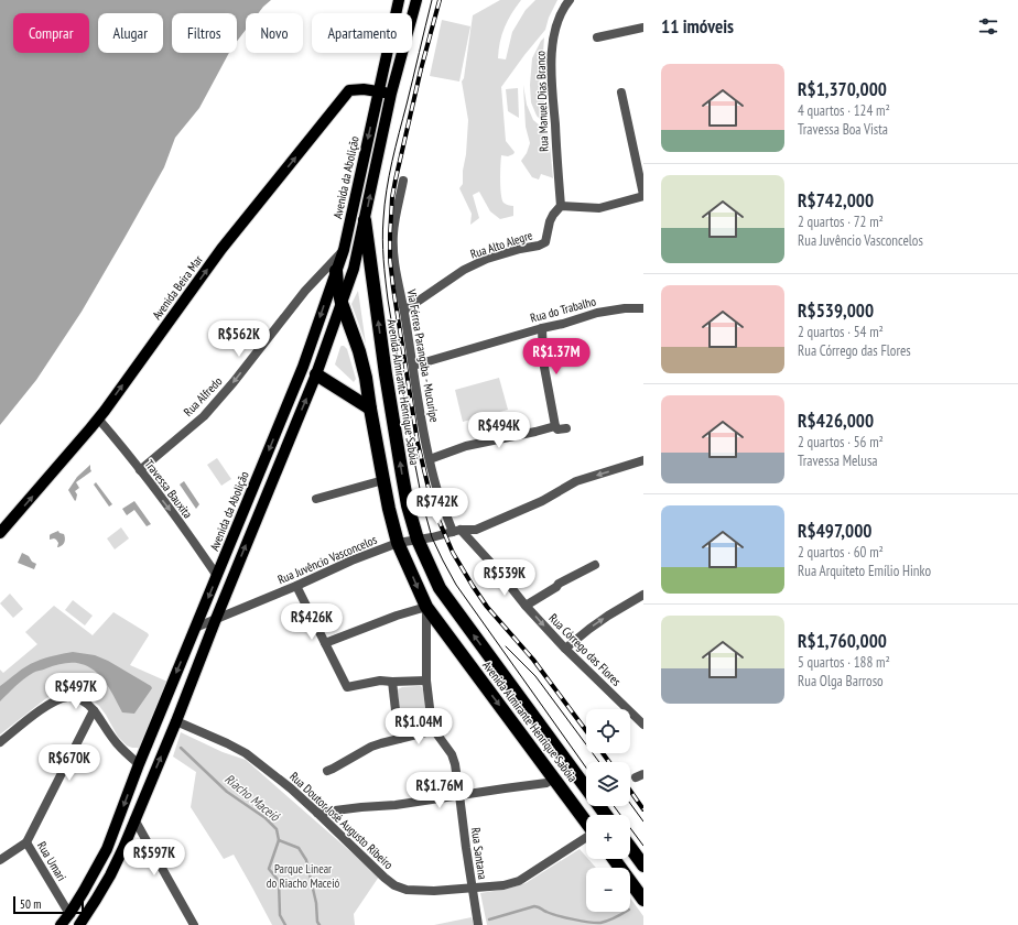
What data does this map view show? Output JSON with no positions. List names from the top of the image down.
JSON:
{
  "streets": {
    "highway": ["Avenida Almirante Henrique Sabóia"],
    "main road": ["Avenida da Abolição", "Avenida Beira Mar"],
    "street": [
      "Rua Manuel Dias Branco",
      "Rua Alto Alegre",
      "Rua do Trabalho",
      "Via Férrea Parangaba - Mucuripe",
      "Rua Alfredo",
      "Travessa Bauxita",
      "Rua Juvêncio Vasconcelos",
      "Rua Córrego das Flores",
      "Rua Doutor José Augusto Ribeiro",
      "Rua Santana",
      "Rua Umari"
    ]
  },
  "crossings": [
    ["Rua Manuel Dias Branco", "Rua Alto Alegre"],
    ["Avenida da Abolição", "Avenida Beira Mar"],
    ["Avenida da Abolição", "Avenida Almirante Henrique Sabóia"],
    ["Avenida da Abolição", "Rua Alfredo"],
    ["Avenida da Abolição", "Travessa Bauxita"],
    ["Avenida da Abolição", "Rua Juvêncio Vasconcelos"],
    ["Avenida da Abolição", "Rua Umari"],
    ["Rua Alto Alegre", "Via Férrea Parangaba - Mucuripe"],
    ["Avenida Beira Mar", "Travessa Bauxita"],
    ["Rua do Trabalho", "Via Férrea Parangaba - Mucuripe"],
    ["Via Férrea Parangaba - Mucuripe", "Rua Juvêncio Vasconcelos"],
    ["Via Férrea Parangaba - Mucuripe", "Rua Córrego das Flores"],
    ["Avenida Almirante Henrique Sabóia", "Rua Juvêncio Vasconcelos"],
    ["Avenida Almirante Henrique Sabóia", "Rua Santana"],
    ["Rua Alfredo", "Travessa Bauxita"],
    ["Rua Juvêncio Vasconcelos", "Rua Córrego das Flores"],
    ["Rua Doutor José Augusto Ribeiro", "Rua Santana"]
  ],
  "one_way": ["Avenida Beira Mar", "Rua Alfredo", "Travessa Bauxita"],
  "water": ["Riacho Maceió"],
  "parks": ["Parque Linear do Riacho Maceió"],
  "scale_bar": "50 m",
  "page": {
    "heading": "11 imóveis",
    "chip": [
      "Comprar",
      "Alugar",
      "Filtros",
      "Novo",
      "Apartamento"
    ],
    "list": [
      {
        "name": "R$1,370,000",
        "note": "4 quartos · 124 m² · Travessa Boa Vista"
      },
      {
        "name": "R$742,000",
        "note": "2 quartos · 72 m² · Rua Juvêncio Vasconcelos"
      },
      {
        "name": "R$539,000",
        "note": "2 quartos · 54 m² · Rua Córrego das Flores"
      },
      {
        "name": "R$426,000",
        "note": "2 quartos · 56 m² · Travessa Melusa"
      },
      {
        "name": "R$497,000",
        "note": "2 quartos · 60 m² · Rua Arquiteto Emílio Hinko"
      },
      {
        "name": "R$1,760,000",
        "note": "5 quartos · 188 m² · Rua Olga Barroso"
      }
    ],
    "price": [
      "R$562K",
      "R$1.37M",
      "R$494K",
      "R$742K",
      "R$539K",
      "R$426K",
      "R$497K",
      "R$1.04M",
      "R$670K",
      "R$1.76M",
      "R$597K"
    ],
    "map_buttons": ["+", "−"],
    "scale": "50 m"
  }
}
